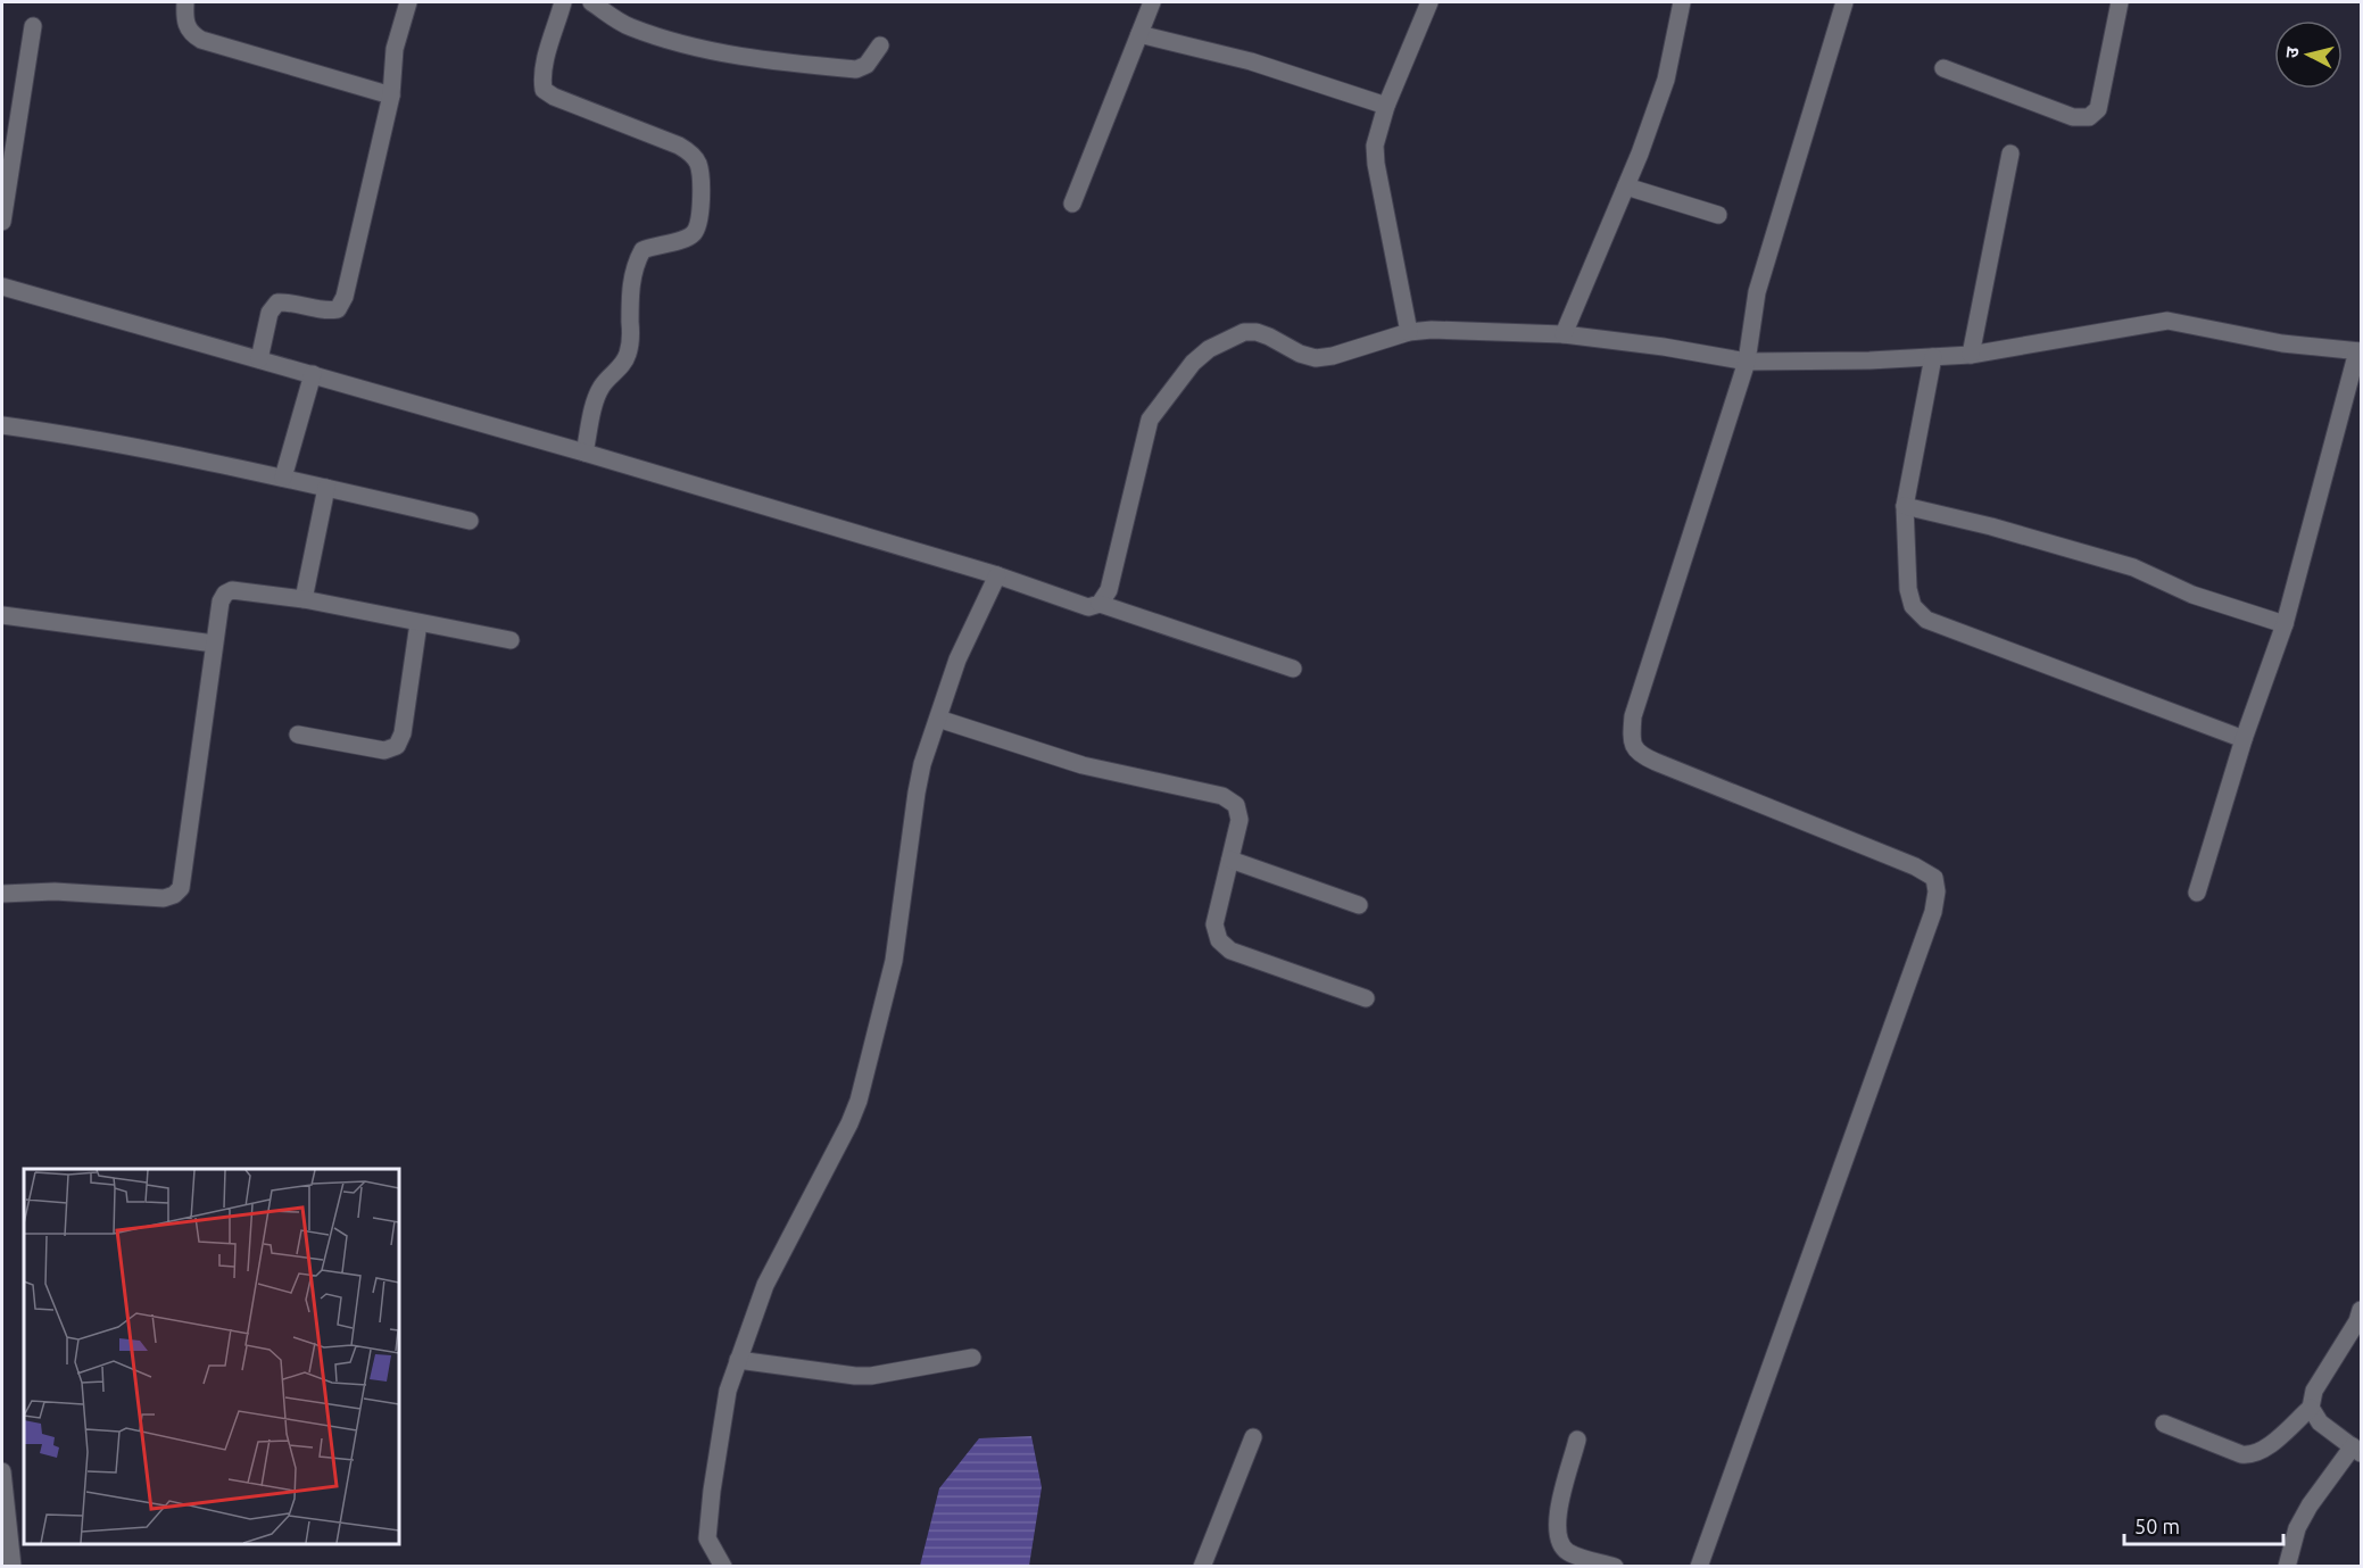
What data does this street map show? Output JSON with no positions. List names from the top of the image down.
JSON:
{
  "scale_bar": "50 m",
  "north": "left"
}
